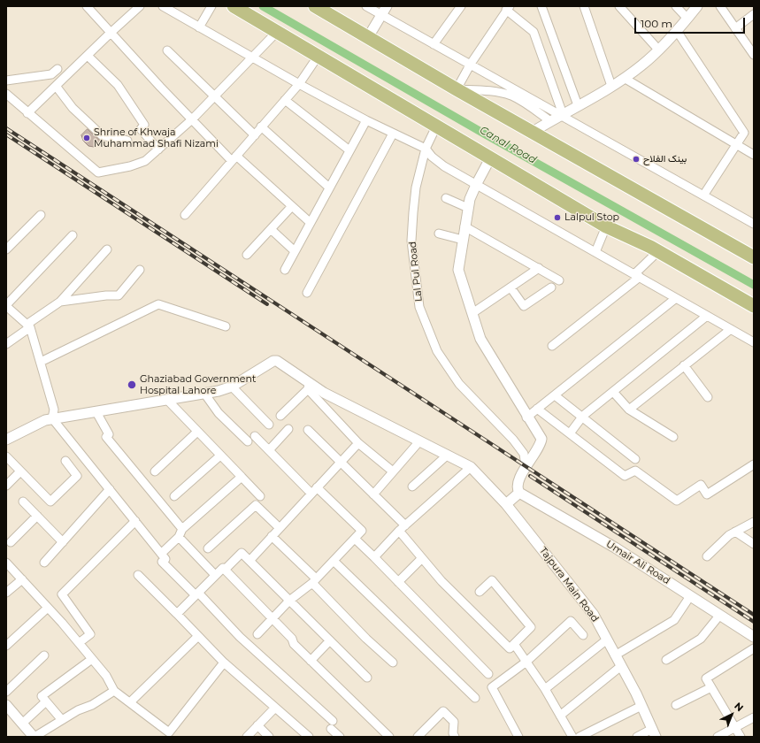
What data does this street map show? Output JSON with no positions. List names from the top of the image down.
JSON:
{
  "streets": {
    "street": ["Lal Pul Road", "Umair Ali Road", "Tajpura Main Road"]
  },
  "water": ["Canal Road"],
  "places": [
    "Shrine of Khwaja Muhammad Shafi Nizami",
    "بینک الفلاح",
    "Lalpul Stop",
    "Ghaziabad Government Hospital Lahore"
  ],
  "scale_bar": "100 m",
  "north": "top right"
}
